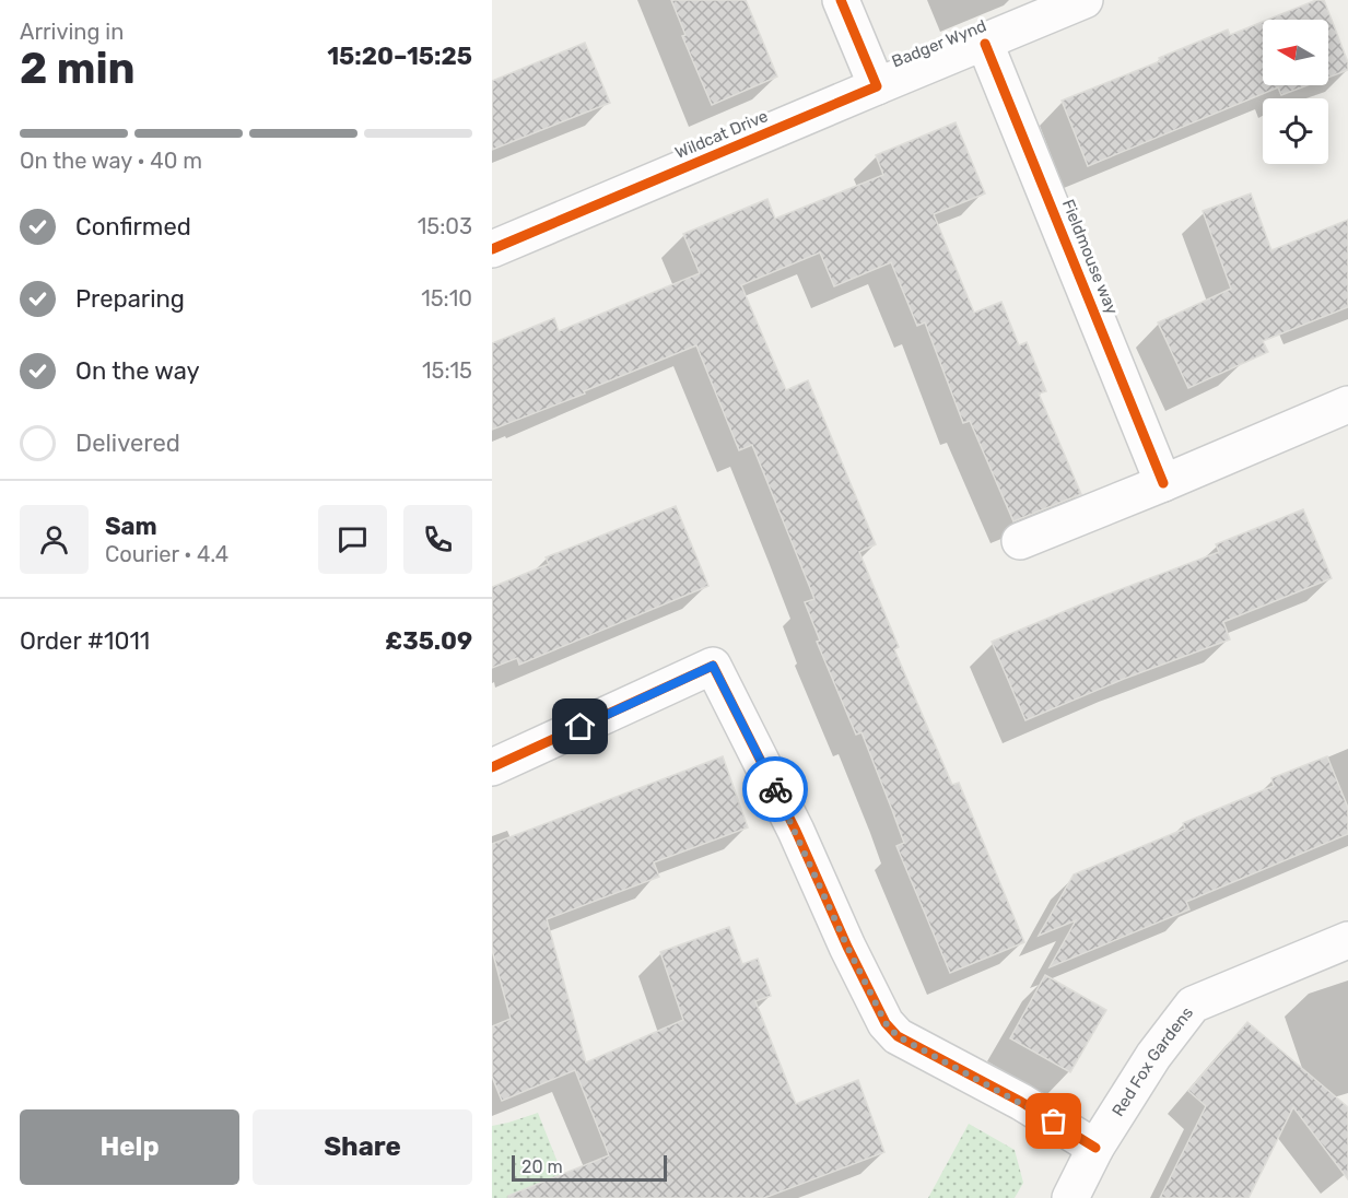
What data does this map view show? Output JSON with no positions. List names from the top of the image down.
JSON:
{
  "streets": {
    "street": [
      "Badger Wynd",
      "Wildcat Drive",
      "Fieldmouse way",
      "Red Fox Gardens"
    ]
  },
  "crossings": [
    ["Badger Wynd", "Wildcat Drive"],
    ["Badger Wynd", "Fieldmouse way"]
  ],
  "scale_bar": "20 m",
  "north": "left",
  "page": {
    "heading": ["2 min", "Arriving in", "15:20–15:25"],
    "panel": [
      "Sam",
      "Courier · 4.4",
      "Order #1011",
      "£35.09"
    ],
    "bar": "On the way · 40 m",
    "list": [
      ["Confirmed", "15:03"],
      ["Preparing", "15:10"],
      ["On the way", "15:15"],
      "Delivered"
    ],
    "buttons": ["Help", "Share"],
    "scale": "20 m"
  }
}
